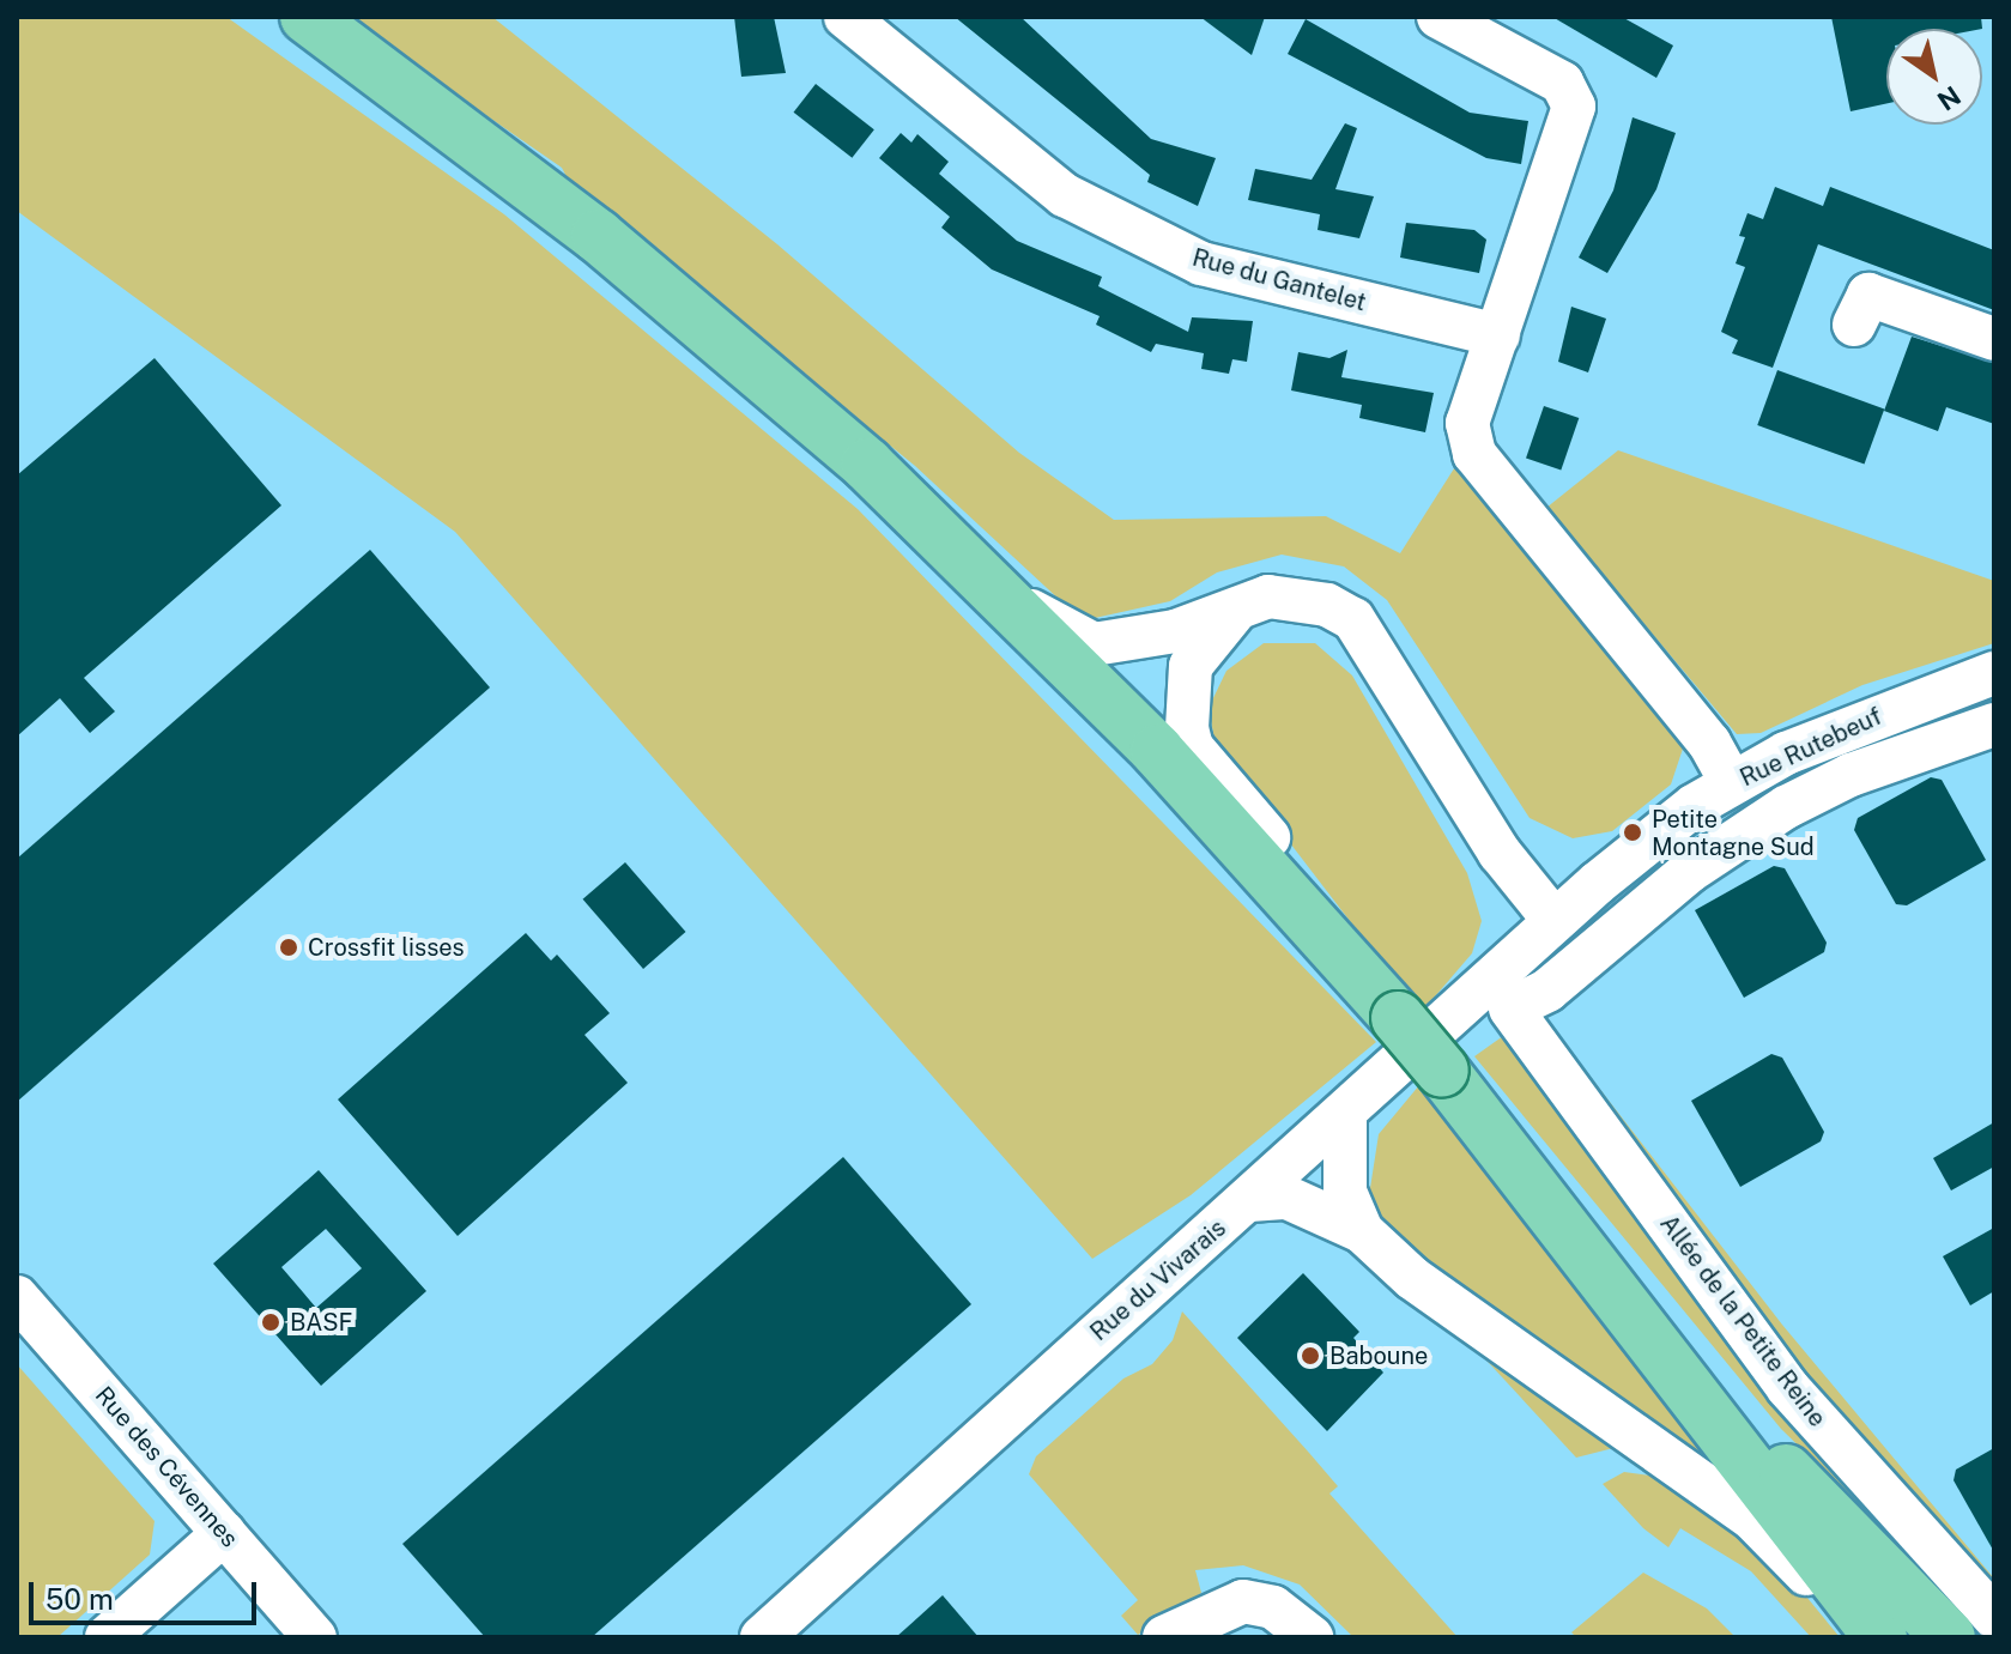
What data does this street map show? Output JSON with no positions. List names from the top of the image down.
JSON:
{
  "streets": {
    "street": [
      "Rue du Gantelet",
      "Rue Rutebeuf",
      "Rue du Vivarais",
      "Allée de la Petite Reine",
      "Rue des Cévennes"
    ]
  },
  "crossings": [
    ["Rue Rutebeuf", "Rue du Vivarais"]
  ],
  "places": [
    "Petite Montagne Sud",
    "Crossfit lisses",
    "BASF",
    "Baboune"
  ],
  "scale_bar": "50 m",
  "north": "bottom right"
}
